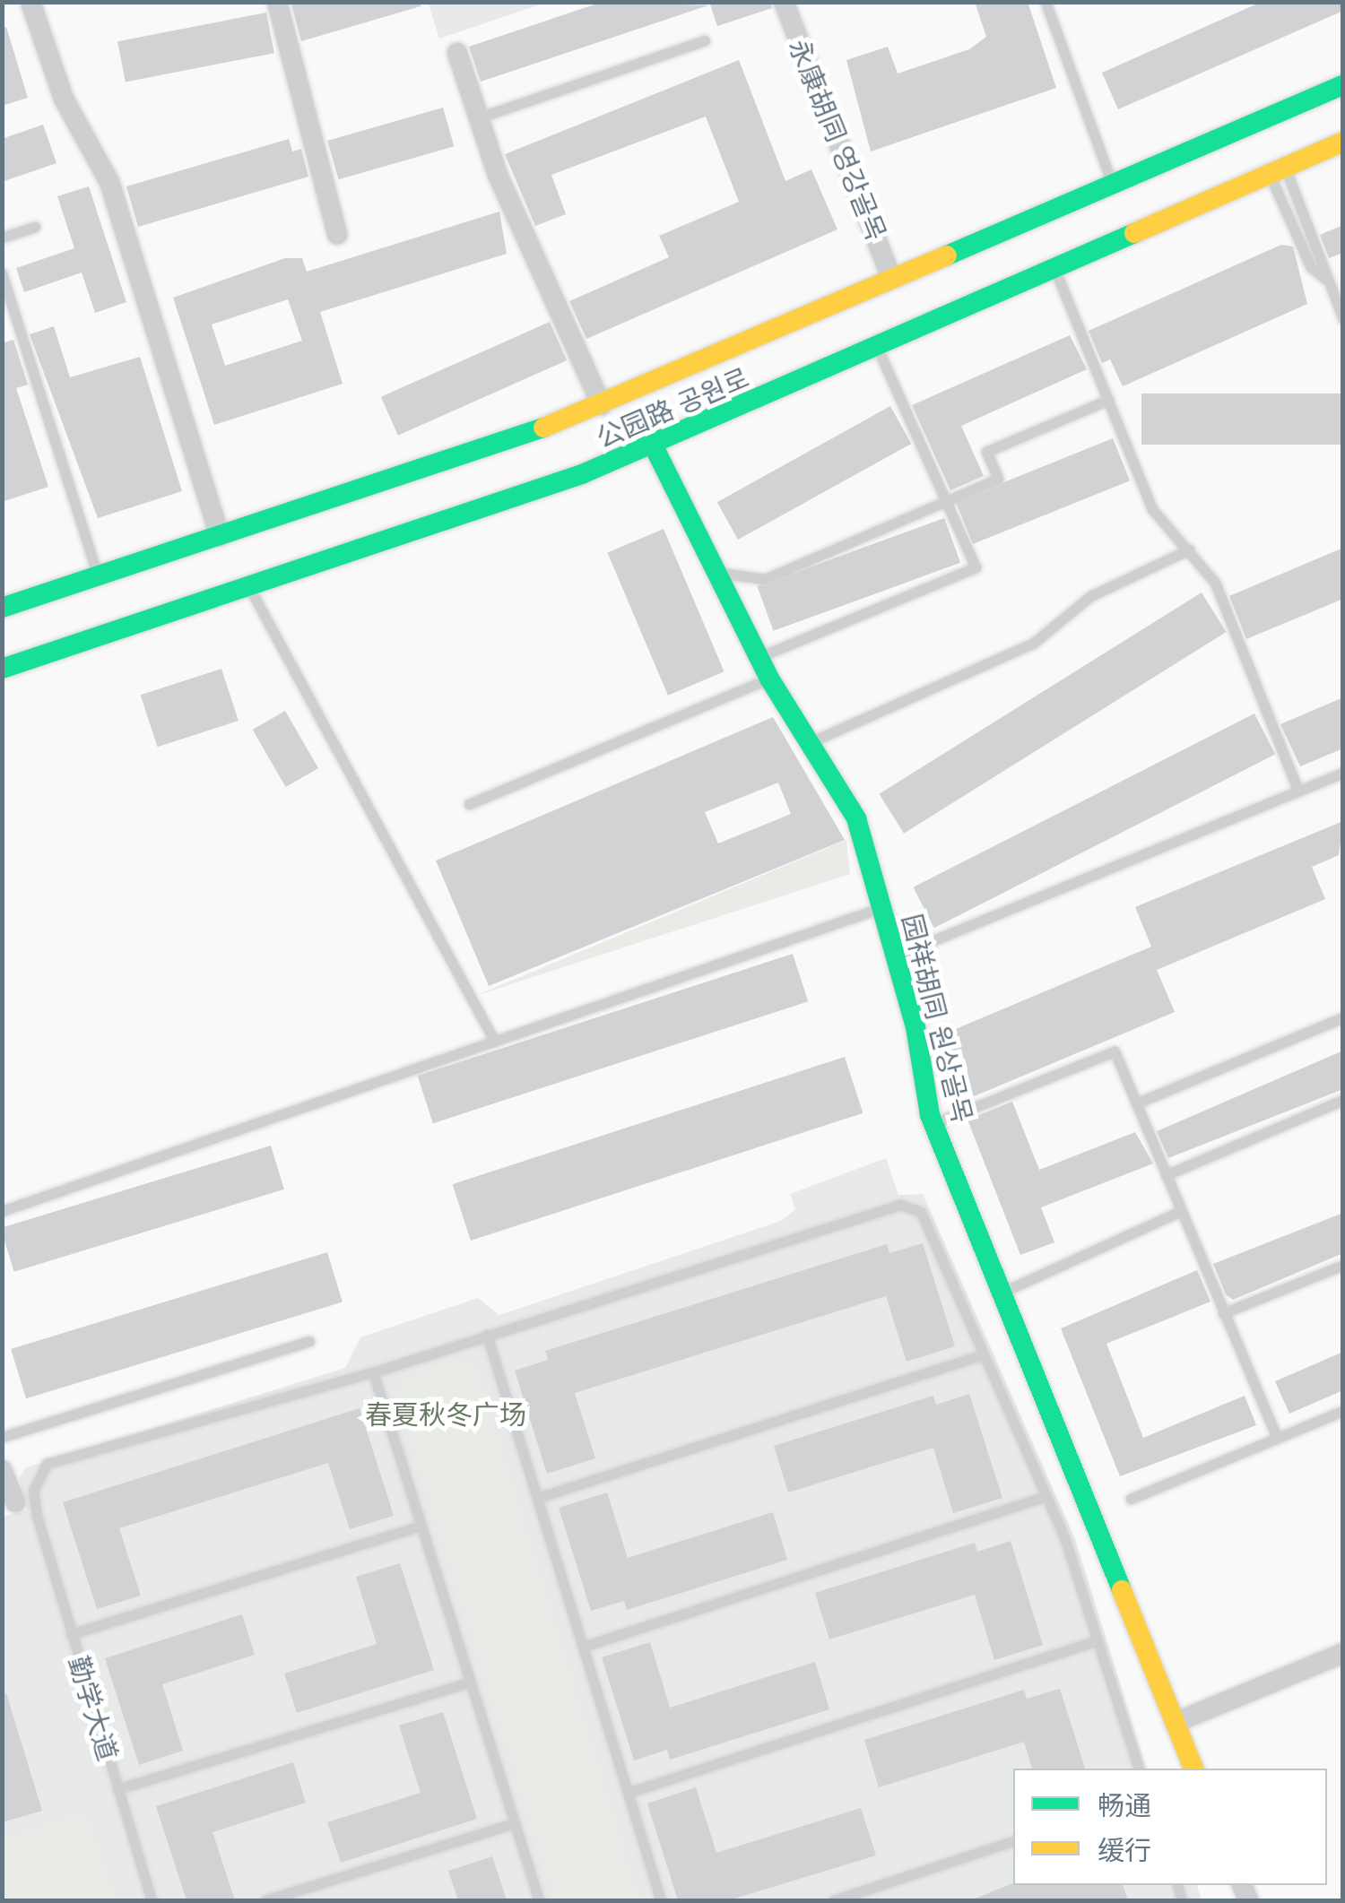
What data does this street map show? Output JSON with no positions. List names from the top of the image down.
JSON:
{
  "streets": {
    "main road": ["公园路 공원로", "园祥胡同 원상골목"],
    "street": ["永康胡同 영강골목"],
    "lane": ["勤学大道"]
  },
  "crossings": [
    ["永康胡同 영강골목", "公园路 공원로"],
    ["公园路 공원로", "园祥胡同 원상골목"]
  ],
  "parks": ["春夏秋冬广场"],
  "legend": ["畅通", "缓行"]
}
